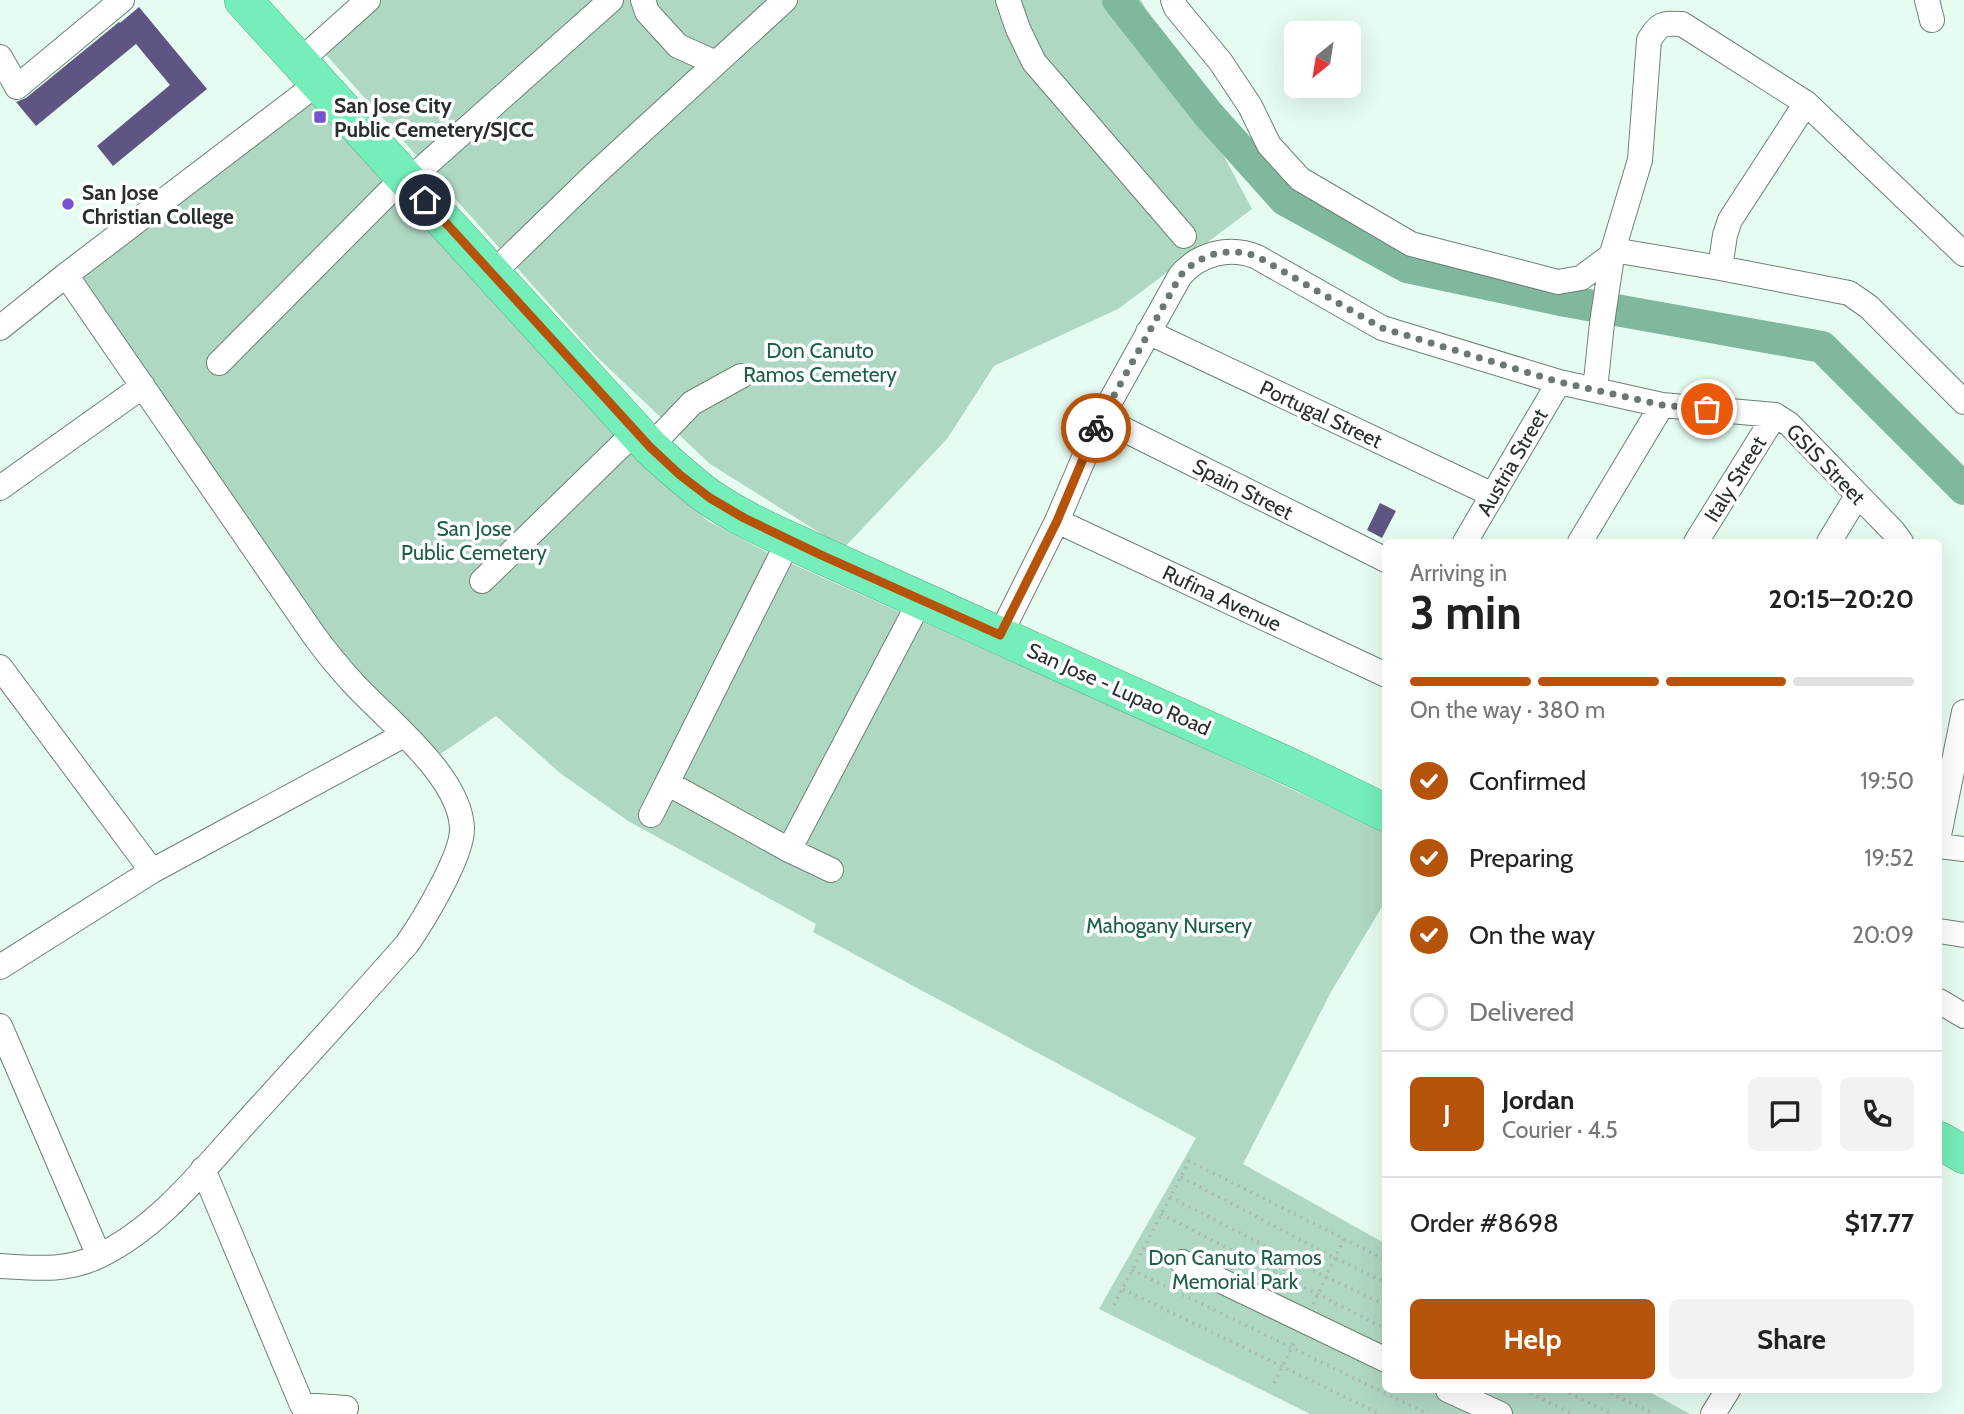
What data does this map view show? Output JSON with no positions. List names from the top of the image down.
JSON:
{
  "streets": {
    "highway": ["San Jose - Lupao Road"],
    "street": [
      "Portugal Street",
      "Austria Street",
      "GSIS Street",
      "Italy Street",
      "Spain Street",
      "Rufina Avenue"
    ]
  },
  "crossings": [
    ["Portugal Street", "Austria Street"],
    ["Portugal Street", "GSIS Street"],
    ["Austria Street", "GSIS Street"],
    ["GSIS Street", "Italy Street"]
  ],
  "parks": [
    "Don Canuto Ramos Cemetery",
    "San Jose Public Cemetery",
    "Mahogany Nursery",
    "Don Canuto Ramos Memorial Park"
  ],
  "places": {
    "transit": ["San Jose City Public Cemetery/SJCC"],
    "other": ["San Jose Christian College"]
  },
  "north": "bottom left",
  "page": {
    "heading": ["3 min", "Arriving in", "20:15–20:20"],
    "panel": [
      "Jordan",
      "Courier · 4.5",
      "Order #8698",
      "$17.77"
    ],
    "bar": "On the way · 380 m",
    "list": [
      ["Confirmed", "19:50"],
      ["Preparing", "19:52"],
      ["On the way", "20:09"],
      "Delivered"
    ],
    "round": "J",
    "buttons": ["Help", "Share"]
  }
}
